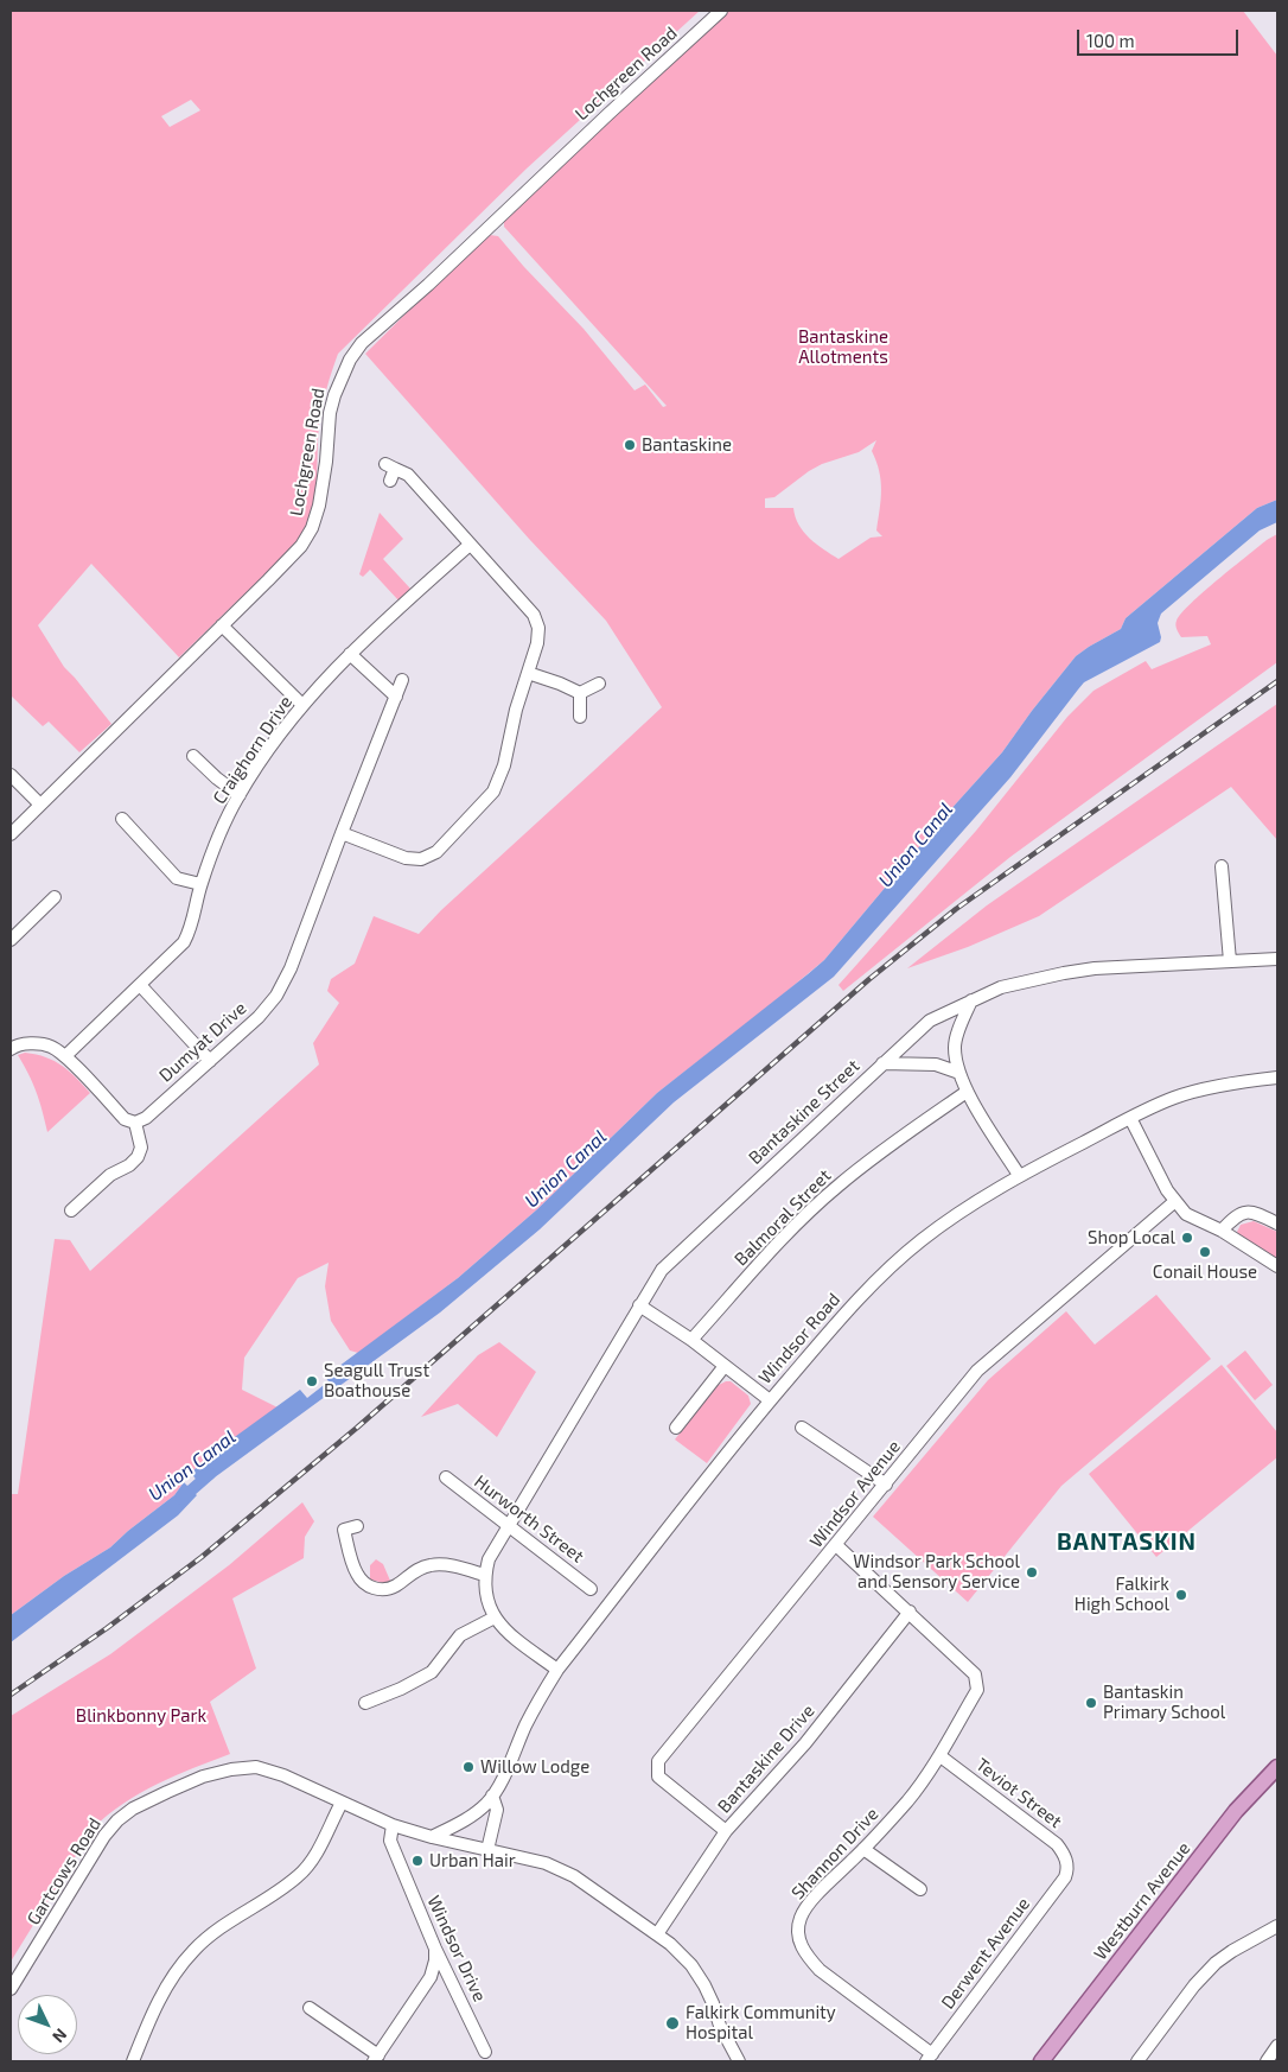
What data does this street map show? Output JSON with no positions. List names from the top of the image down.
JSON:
{
  "streets": {
    "main road": ["Westburn Avenue"],
    "street": [
      "Lochgreen Road",
      "Craighorn Drive",
      "Dumyat Drive",
      "Bantaskine Street",
      "Balmoral Street",
      "Windsor Road",
      "Windsor Avenue",
      "Hurworth Street",
      "Bantaskine Drive",
      "Teviot Street",
      "Shannon Drive",
      "Gartcows Road",
      "Windsor Drive",
      "Derwent Avenue"
    ]
  },
  "crossings": [
    ["Bantaskine Street", "Hurworth Street"],
    ["Windsor Road", "Gartcows Road"],
    ["Windsor Avenue", "Bantaskine Drive"],
    ["Bantaskine Drive", "Shannon Drive"],
    ["Bantaskine Drive", "Gartcows Road"],
    ["Teviot Street", "Shannon Drive"],
    ["Teviot Street", "Derwent Avenue"],
    ["Shannon Drive", "Derwent Avenue"],
    ["Gartcows Road", "Windsor Drive"]
  ],
  "districts": ["BANTASKIN"],
  "water": ["Union Canal"],
  "parks": ["Bantaskine Allotments", "Blinkbonny Park"],
  "places": [
    "Bantaskine",
    "Shop Local",
    "Conail House",
    "Seagull Trust Boathouse",
    "Windsor Park School and Sensory Service",
    "Falkirk High School",
    "Bantaskin Primary School",
    "Willow Lodge",
    "Urban Hair",
    "Falkirk Community Hospital"
  ],
  "scale_bar": "100 m",
  "north": "bottom right"
}
